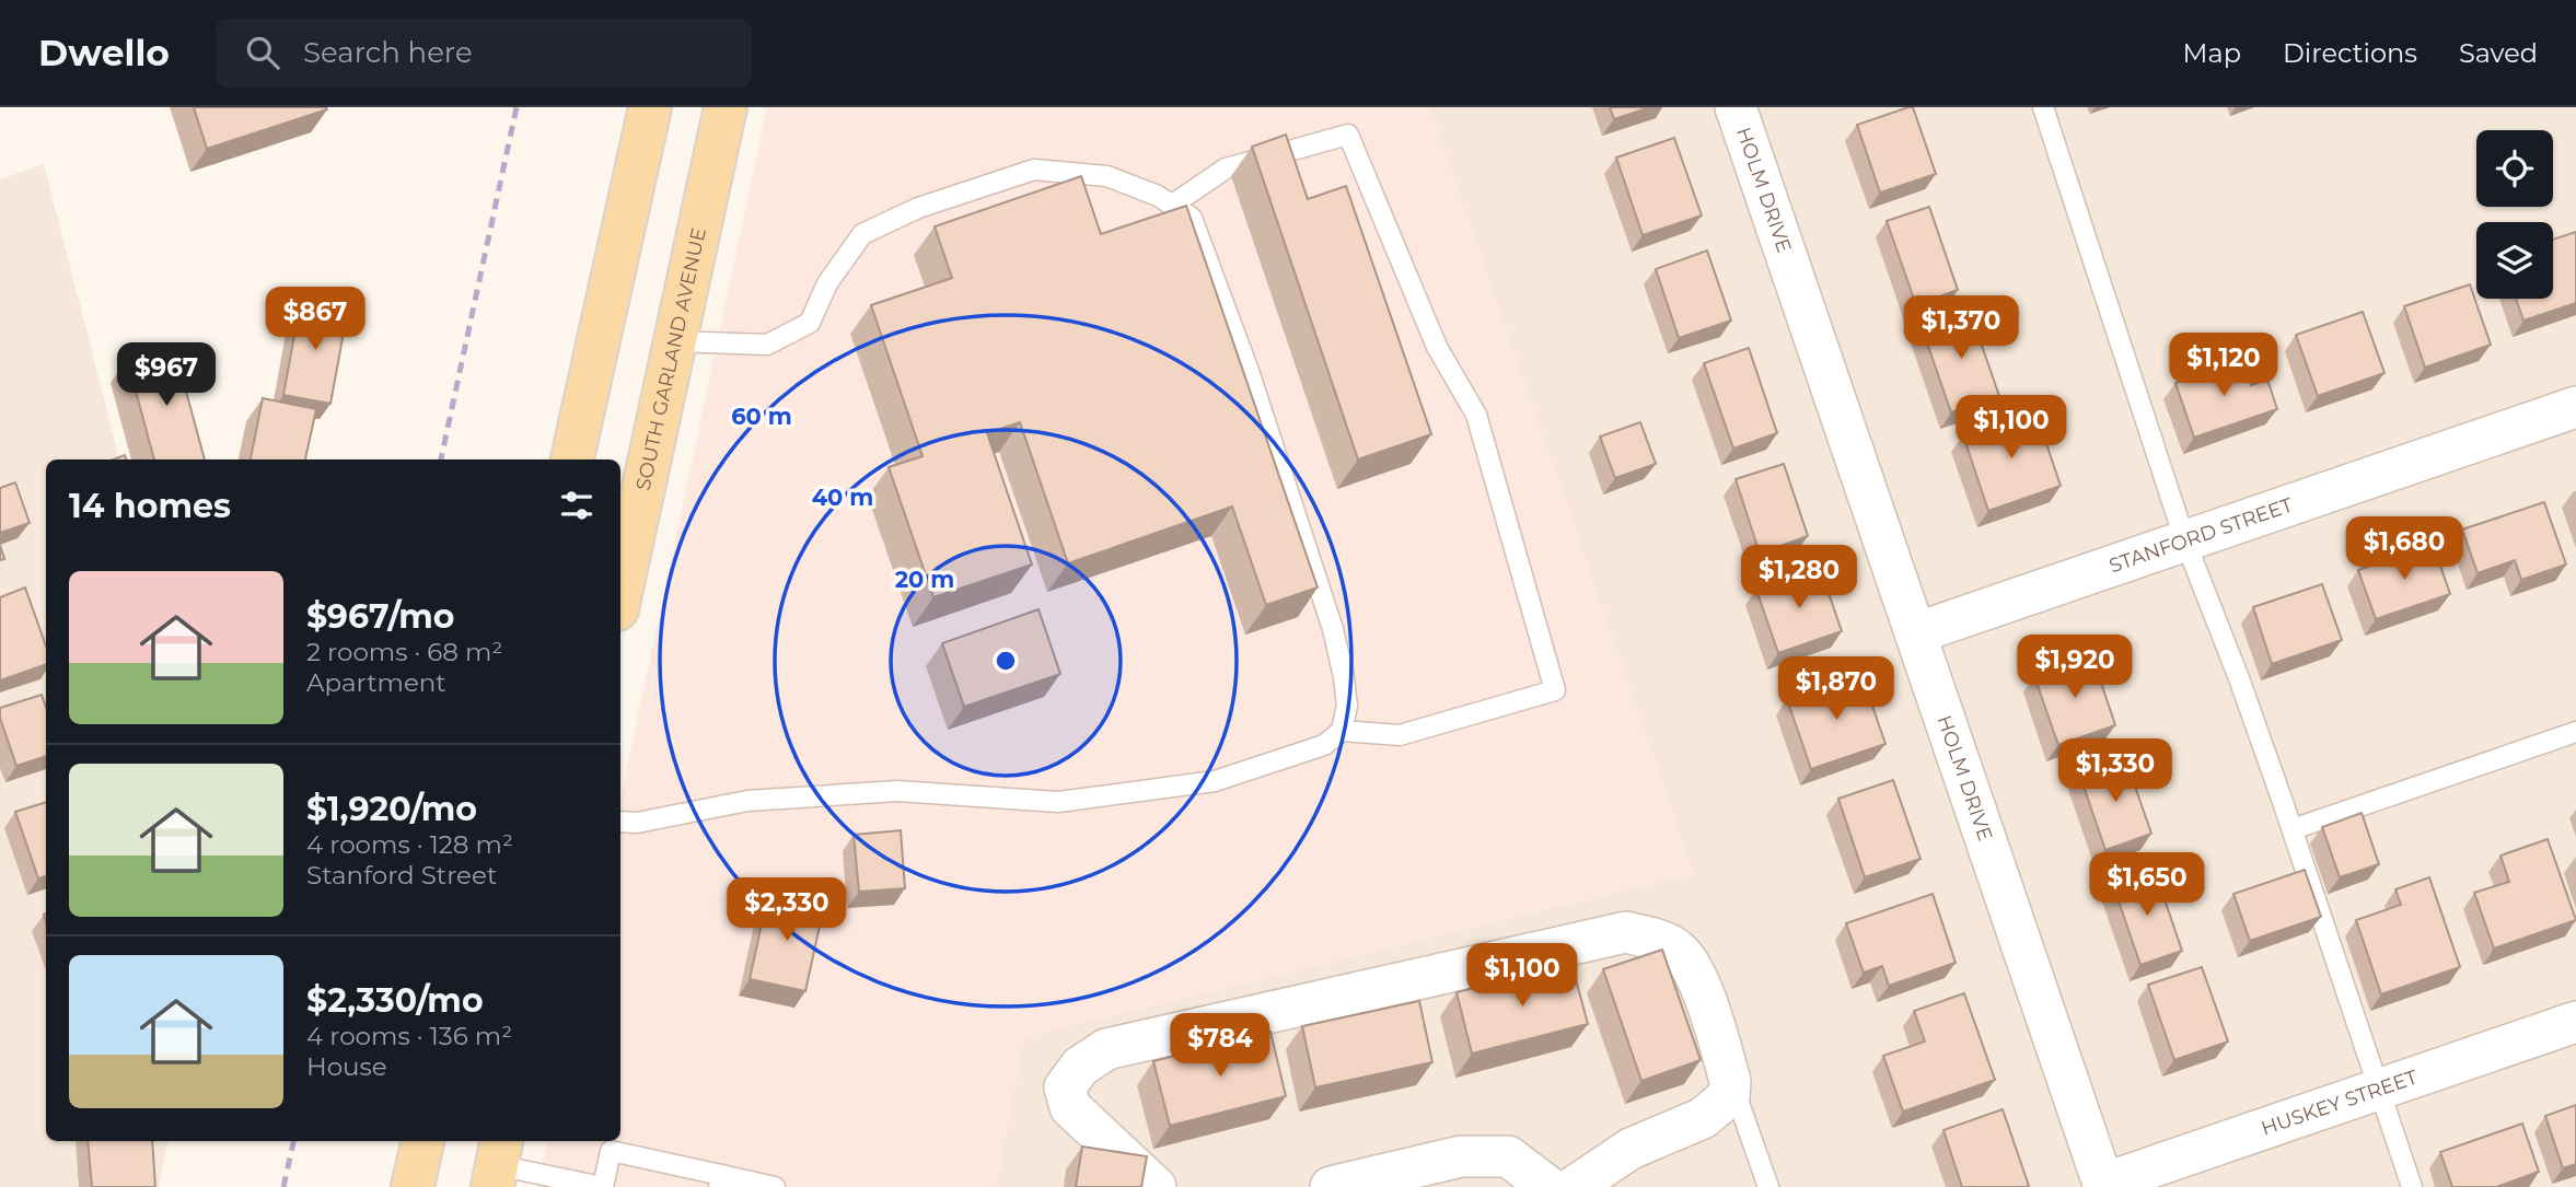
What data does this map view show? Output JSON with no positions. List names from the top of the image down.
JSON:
{
  "streets": {
    "main road": ["SOUTH GARLAND AVENUE"],
    "street": ["HOLM DRIVE", "STANFORD STREET", "HUSKEY STREET"]
  },
  "crossings": [
    ["HOLM DRIVE", "STANFORD STREET"],
    ["HOLM DRIVE", "HUSKEY STREET"]
  ],
  "page": {
    "header": "Dwello",
    "search": "Search here",
    "nav": ["Map", "Directions", "Saved"],
    "price": [
      "$867",
      "$1,370",
      "$1,120",
      "$967",
      "$1,100",
      "$1,680",
      "$1,280",
      "$1,920",
      "$1,870",
      "$1,330",
      "$1,650",
      "$2,330",
      "$1,100",
      "$784"
    ],
    "heading": "14 homes",
    "list": [
      {
        "name": "$967/mo",
        "note": "2 rooms · 68 m² · Apartment"
      },
      {
        "name": "$1,920/mo",
        "note": "4 rooms · 128 m² · Stanford Street"
      },
      {
        "name": "$2,330/mo",
        "note": "4 rooms · 136 m² · House"
      }
    ]
  },
  "rings": ["60 m", "40 m", "20 m"]
}
